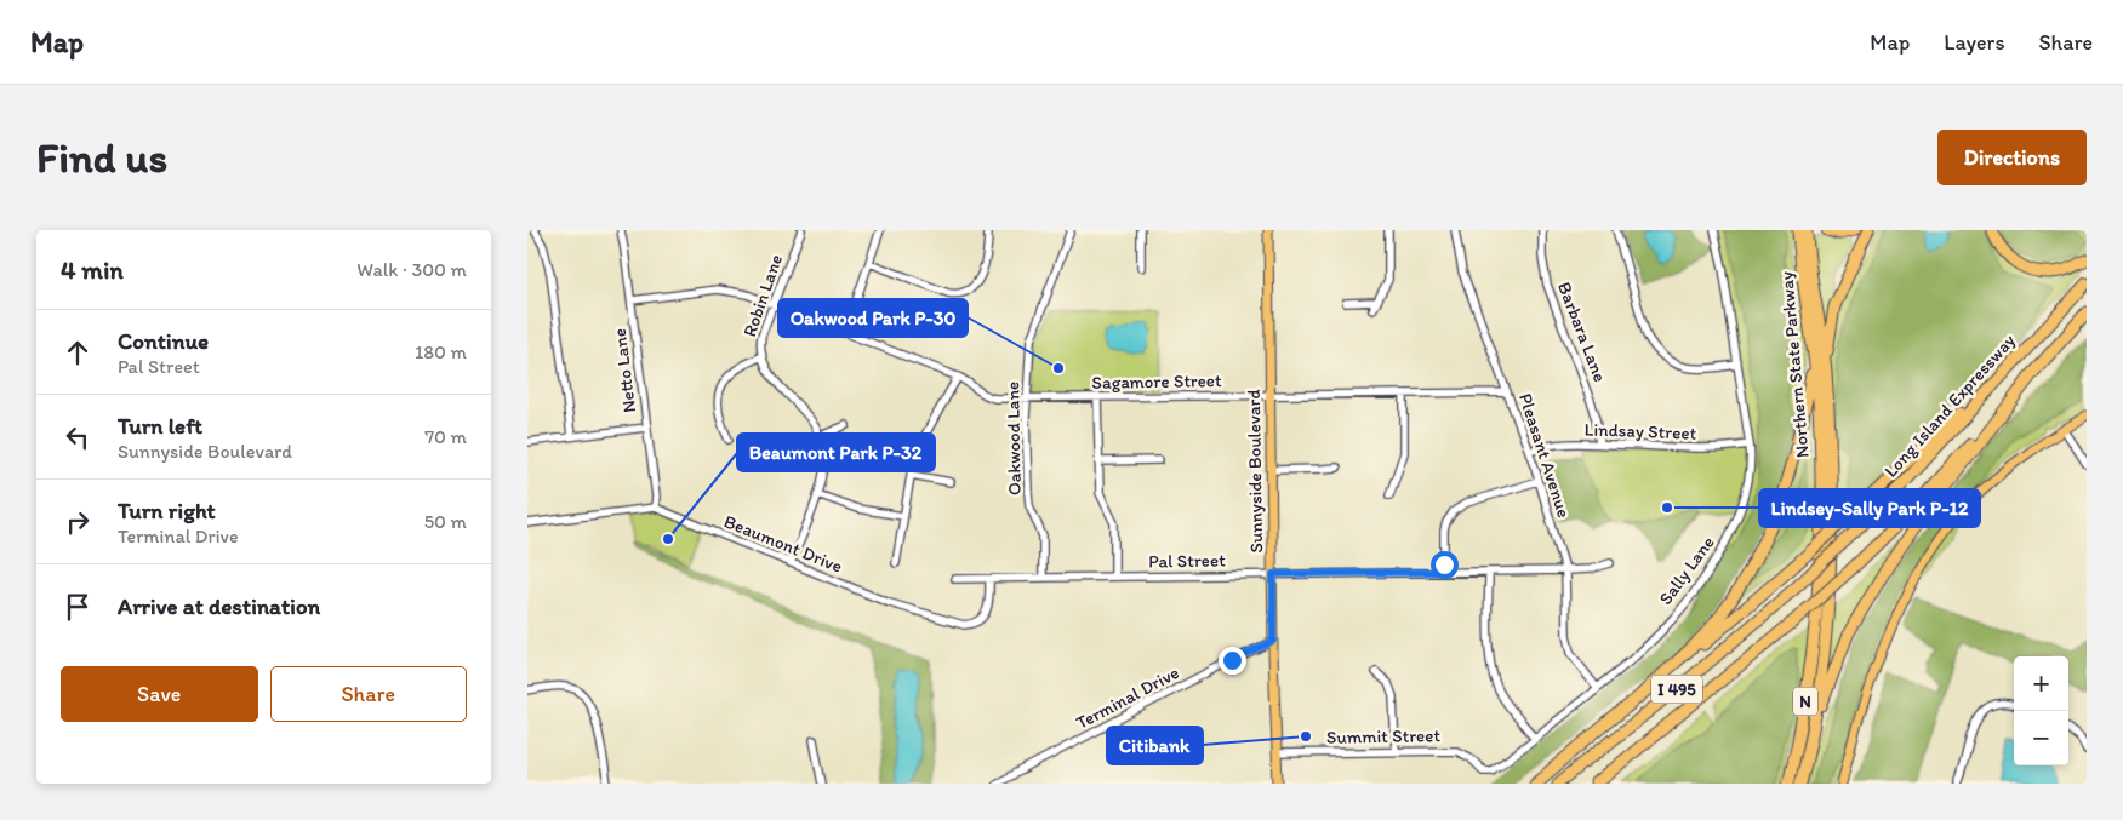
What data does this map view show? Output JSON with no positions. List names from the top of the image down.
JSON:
{
  "streets": {
    "highway": [
      "Northern State Parkway",
      "Long Island Expressway",
      "I 495",
      "N"
    ],
    "main road": ["Sunnyside Boulevard"],
    "street": [
      "Robin Lane",
      "Barbara Lane",
      "Netto Lane",
      "Sagamore Street",
      "Lindsay Street",
      "Oakwood Lane",
      "Pleasant Avenue",
      "Beaumont Drive",
      "Pal Street",
      "Sally Lane",
      "Terminal Drive",
      "Summit Street"
    ]
  },
  "crossings": [
    ["Robin Lane", "Sagamore Street"],
    ["Robin Lane", "Beaumont Drive"],
    ["Barbara Lane", "Lindsay Street"],
    ["Netto Lane", "Sagamore Street"],
    ["Netto Lane", "Beaumont Drive"],
    ["Sagamore Street", "Oakwood Lane"],
    ["Sagamore Street", "Pleasant Avenue"],
    ["Sagamore Street", "Sunnyside Boulevard"],
    ["Lindsay Street", "Pleasant Avenue"],
    ["Lindsay Street", "Sally Lane"],
    ["Oakwood Lane", "Pal Street"],
    ["Pleasant Avenue", "Pal Street"],
    ["Pleasant Avenue", "Sally Lane"],
    ["Sunnyside Boulevard", "Pal Street"],
    ["Sunnyside Boulevard", "Terminal Drive"],
    ["Sunnyside Boulevard", "Summit Street"],
    ["Beaumont Drive", "Pal Street"],
    ["Sally Lane", "Summit Street"]
  ],
  "places": [
    "Oakwood Park P-30",
    "Lindsey-Sally Park P-12",
    "Beaumont Park P-32",
    "Citibank"
  ],
  "page": {
    "header": "Map",
    "nav": ["Map", "Layers", "Share"],
    "buttons": [
      "Directions",
      ["Save", "Share"]
    ],
    "title": "Find us",
    "heading": ["4 min", "Walk · 300 m"],
    "list": [
      ["Continue", "Pal Street", "180 m"],
      ["Turn left", "Sunnyside Boulevard", "70 m"],
      ["Turn right", "Terminal Drive", "50 m"],
      "Arrive at destination"
    ],
    "map_buttons": ["+", "−"]
  }
}
